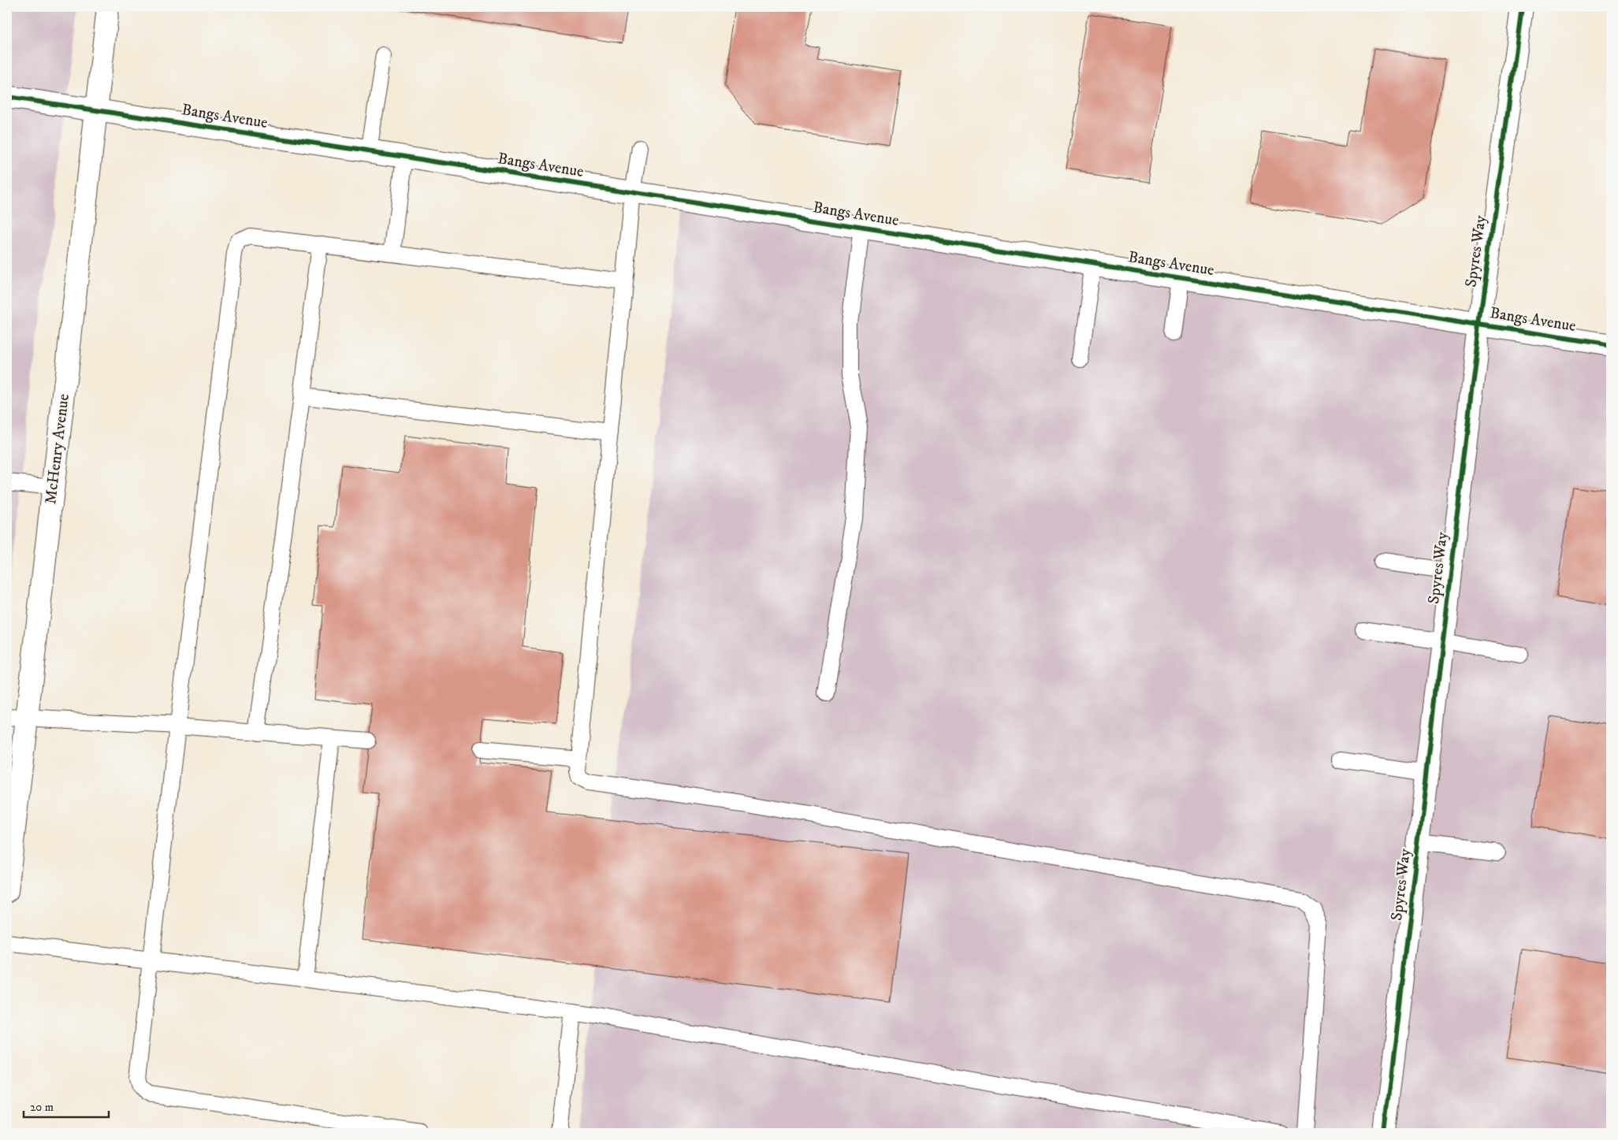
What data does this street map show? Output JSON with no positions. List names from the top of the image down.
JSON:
{
  "streets": {
    "street": ["Bangs Avenue", "Spyres Way", "McHenry Avenue"]
  },
  "crossings": [
    ["Bangs Avenue", "Spyres Way"],
    ["Bangs Avenue", "McHenry Avenue"]
  ],
  "scale_bar": "20 m"
}
